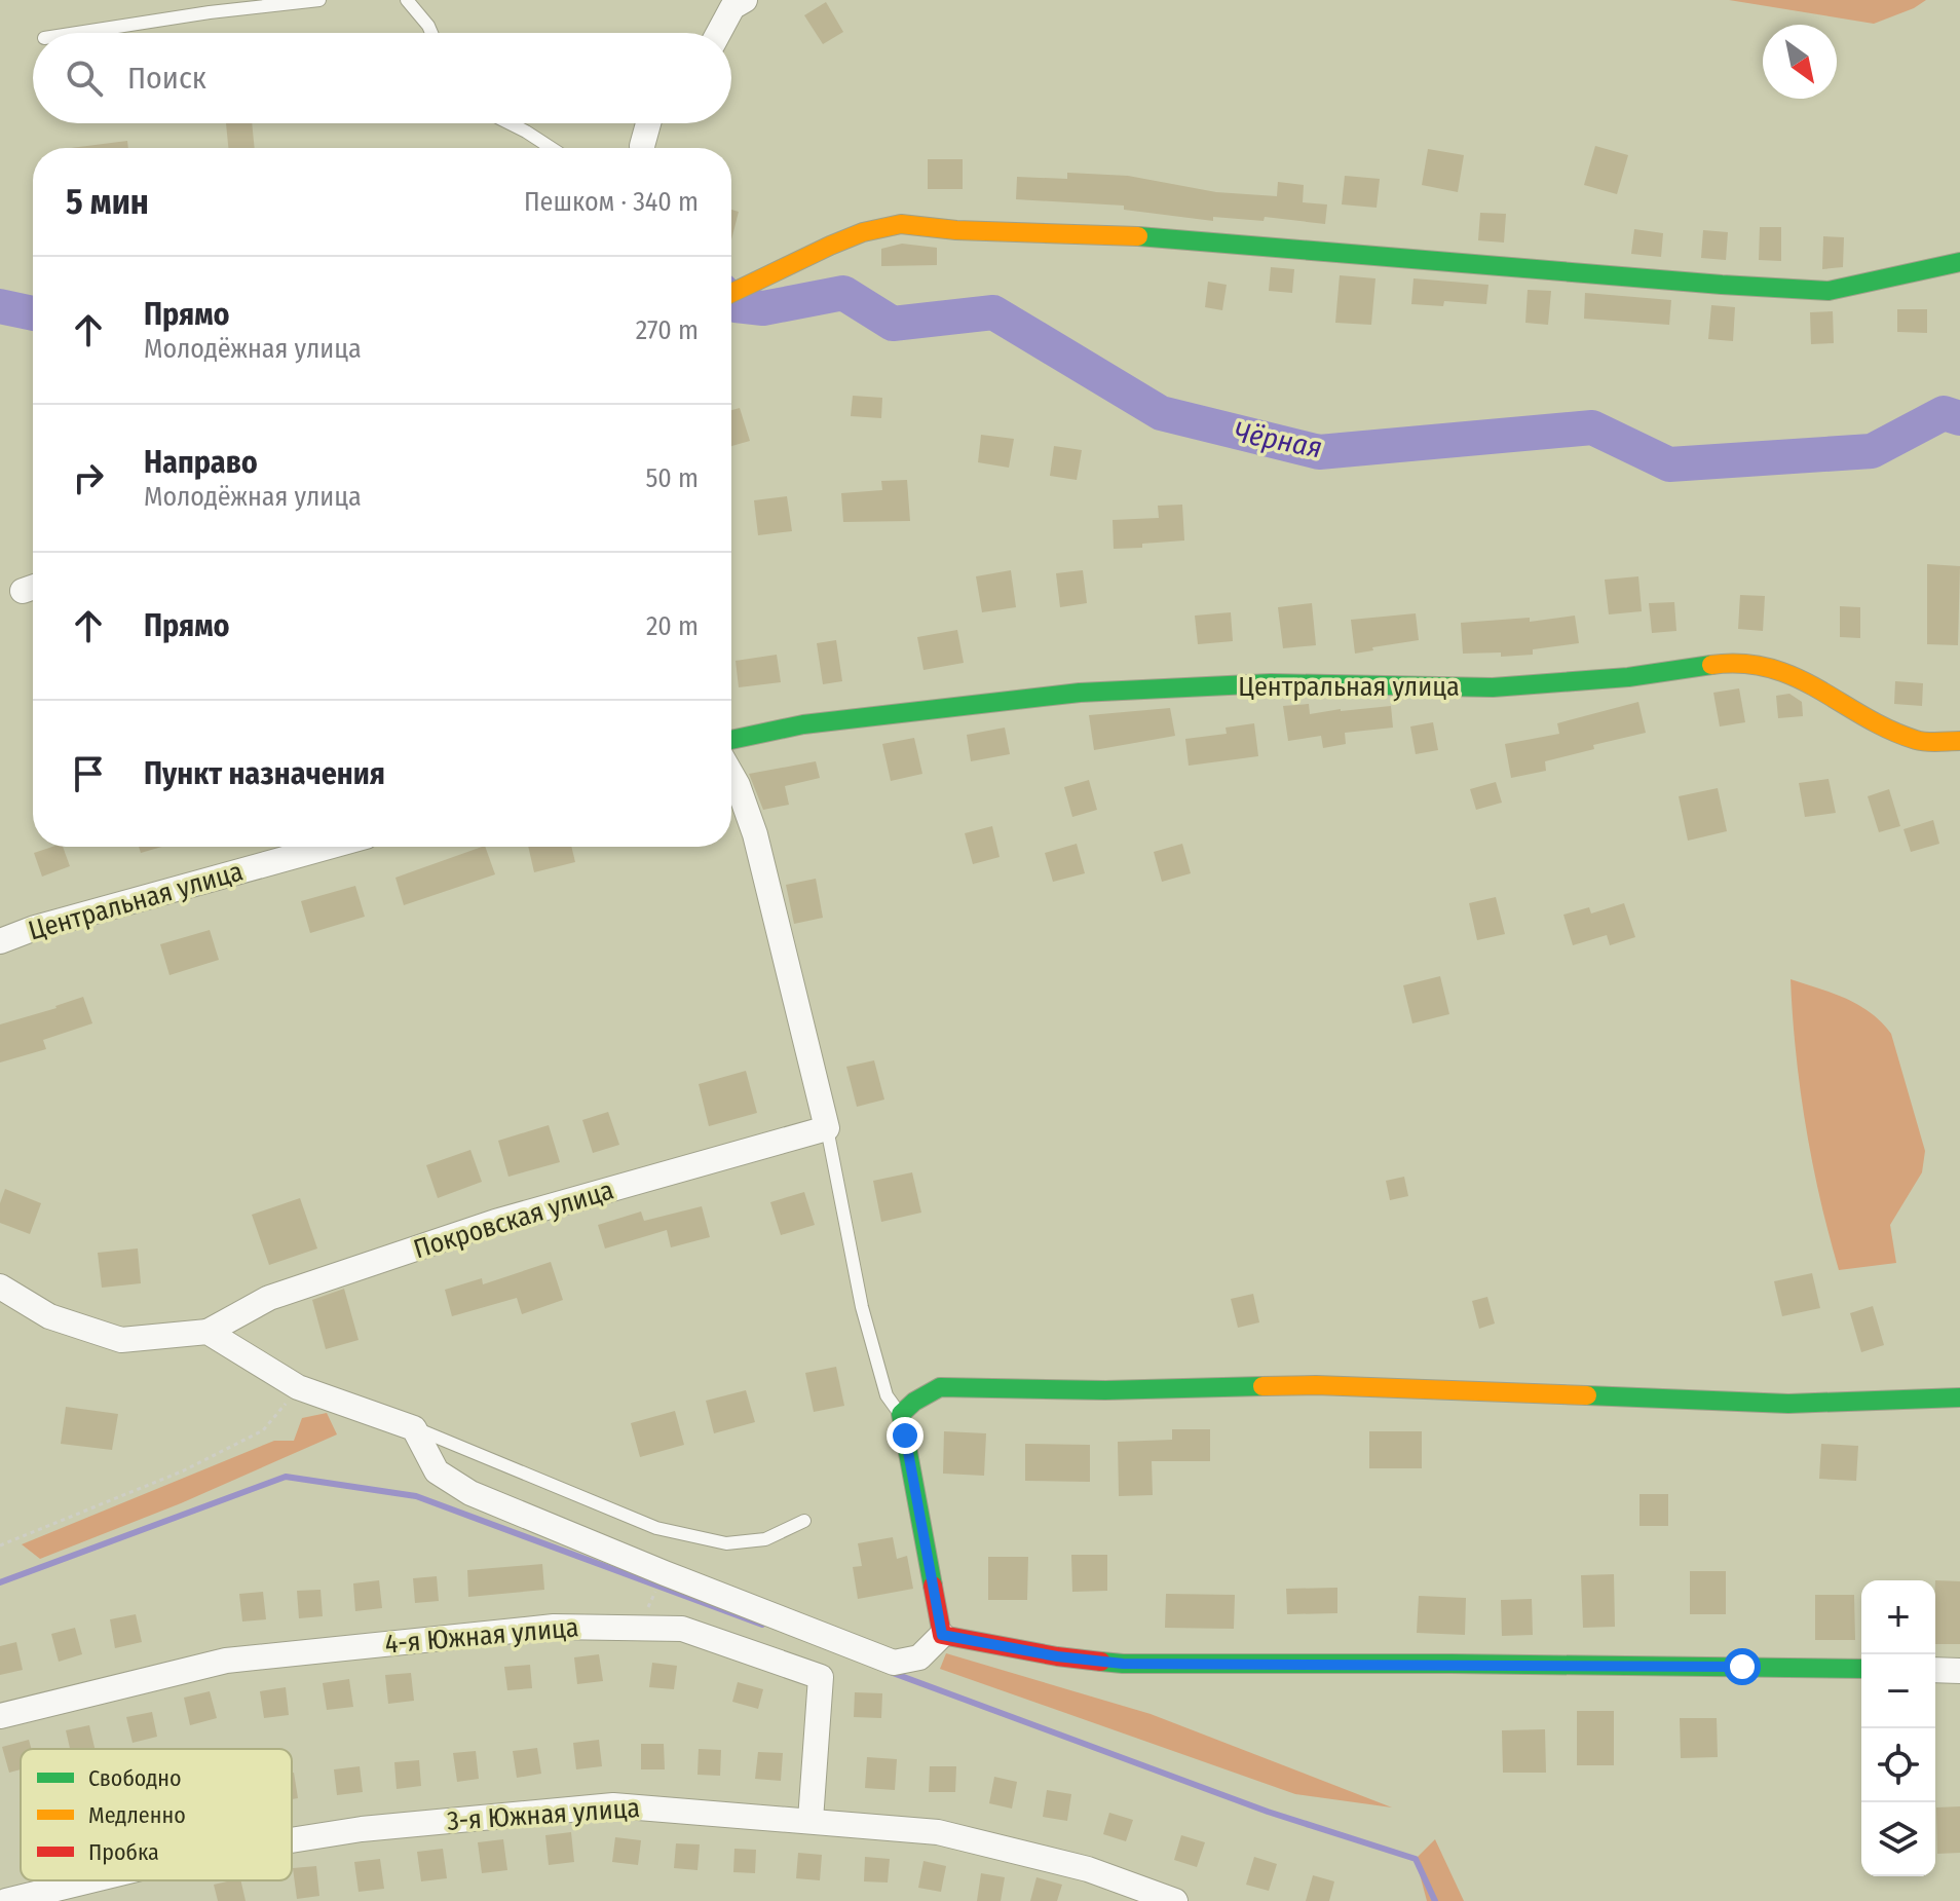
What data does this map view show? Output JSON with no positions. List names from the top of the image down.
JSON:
{
  "streets": {
    "street": [
      "Центральная улица",
      "Покровская улица",
      "4-я Южная улица",
      "3-я Южная улица"
    ]
  },
  "crossings": [
    ["4-я Южная улица", "3-я Южная улица"]
  ],
  "water": ["Чёрная"],
  "legend": ["Свободно", "Медленно", "Пробка"],
  "north": "bottom right",
  "page": {
    "search": "Поиск",
    "heading": ["5 мин", "Пешком · 340 m"],
    "list": [
      ["Прямо", "Молодёжная улица", "270 m"],
      ["Направо", "Молодёжная улица", "50 m"],
      ["Прямо", "20 m"],
      "Пункт назначения"
    ],
    "map_buttons": ["+", "−"]
  }
}
